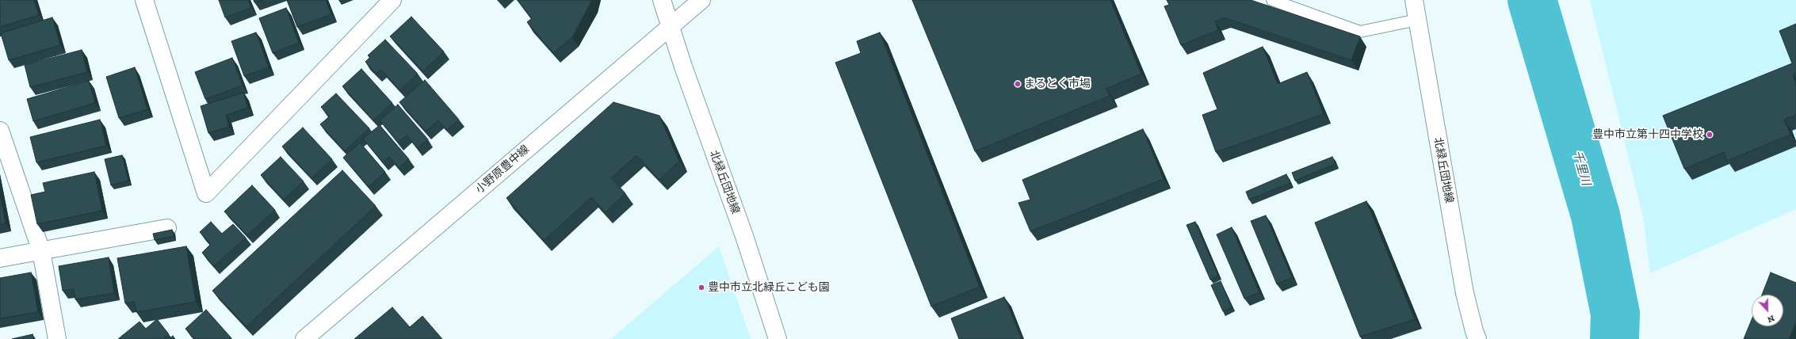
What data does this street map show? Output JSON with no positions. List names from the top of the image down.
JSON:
{
  "streets": {
    "street": ["小野原豊中線", "北緑丘団地線"]
  },
  "crossings": [
    ["小野原豊中線", "北緑丘団地線"]
  ],
  "water": ["千里川"],
  "places": ["まるとく市場", "豊中市立第十四中学校", "豊中市立北緑丘こども園"],
  "north": "bottom"
}
